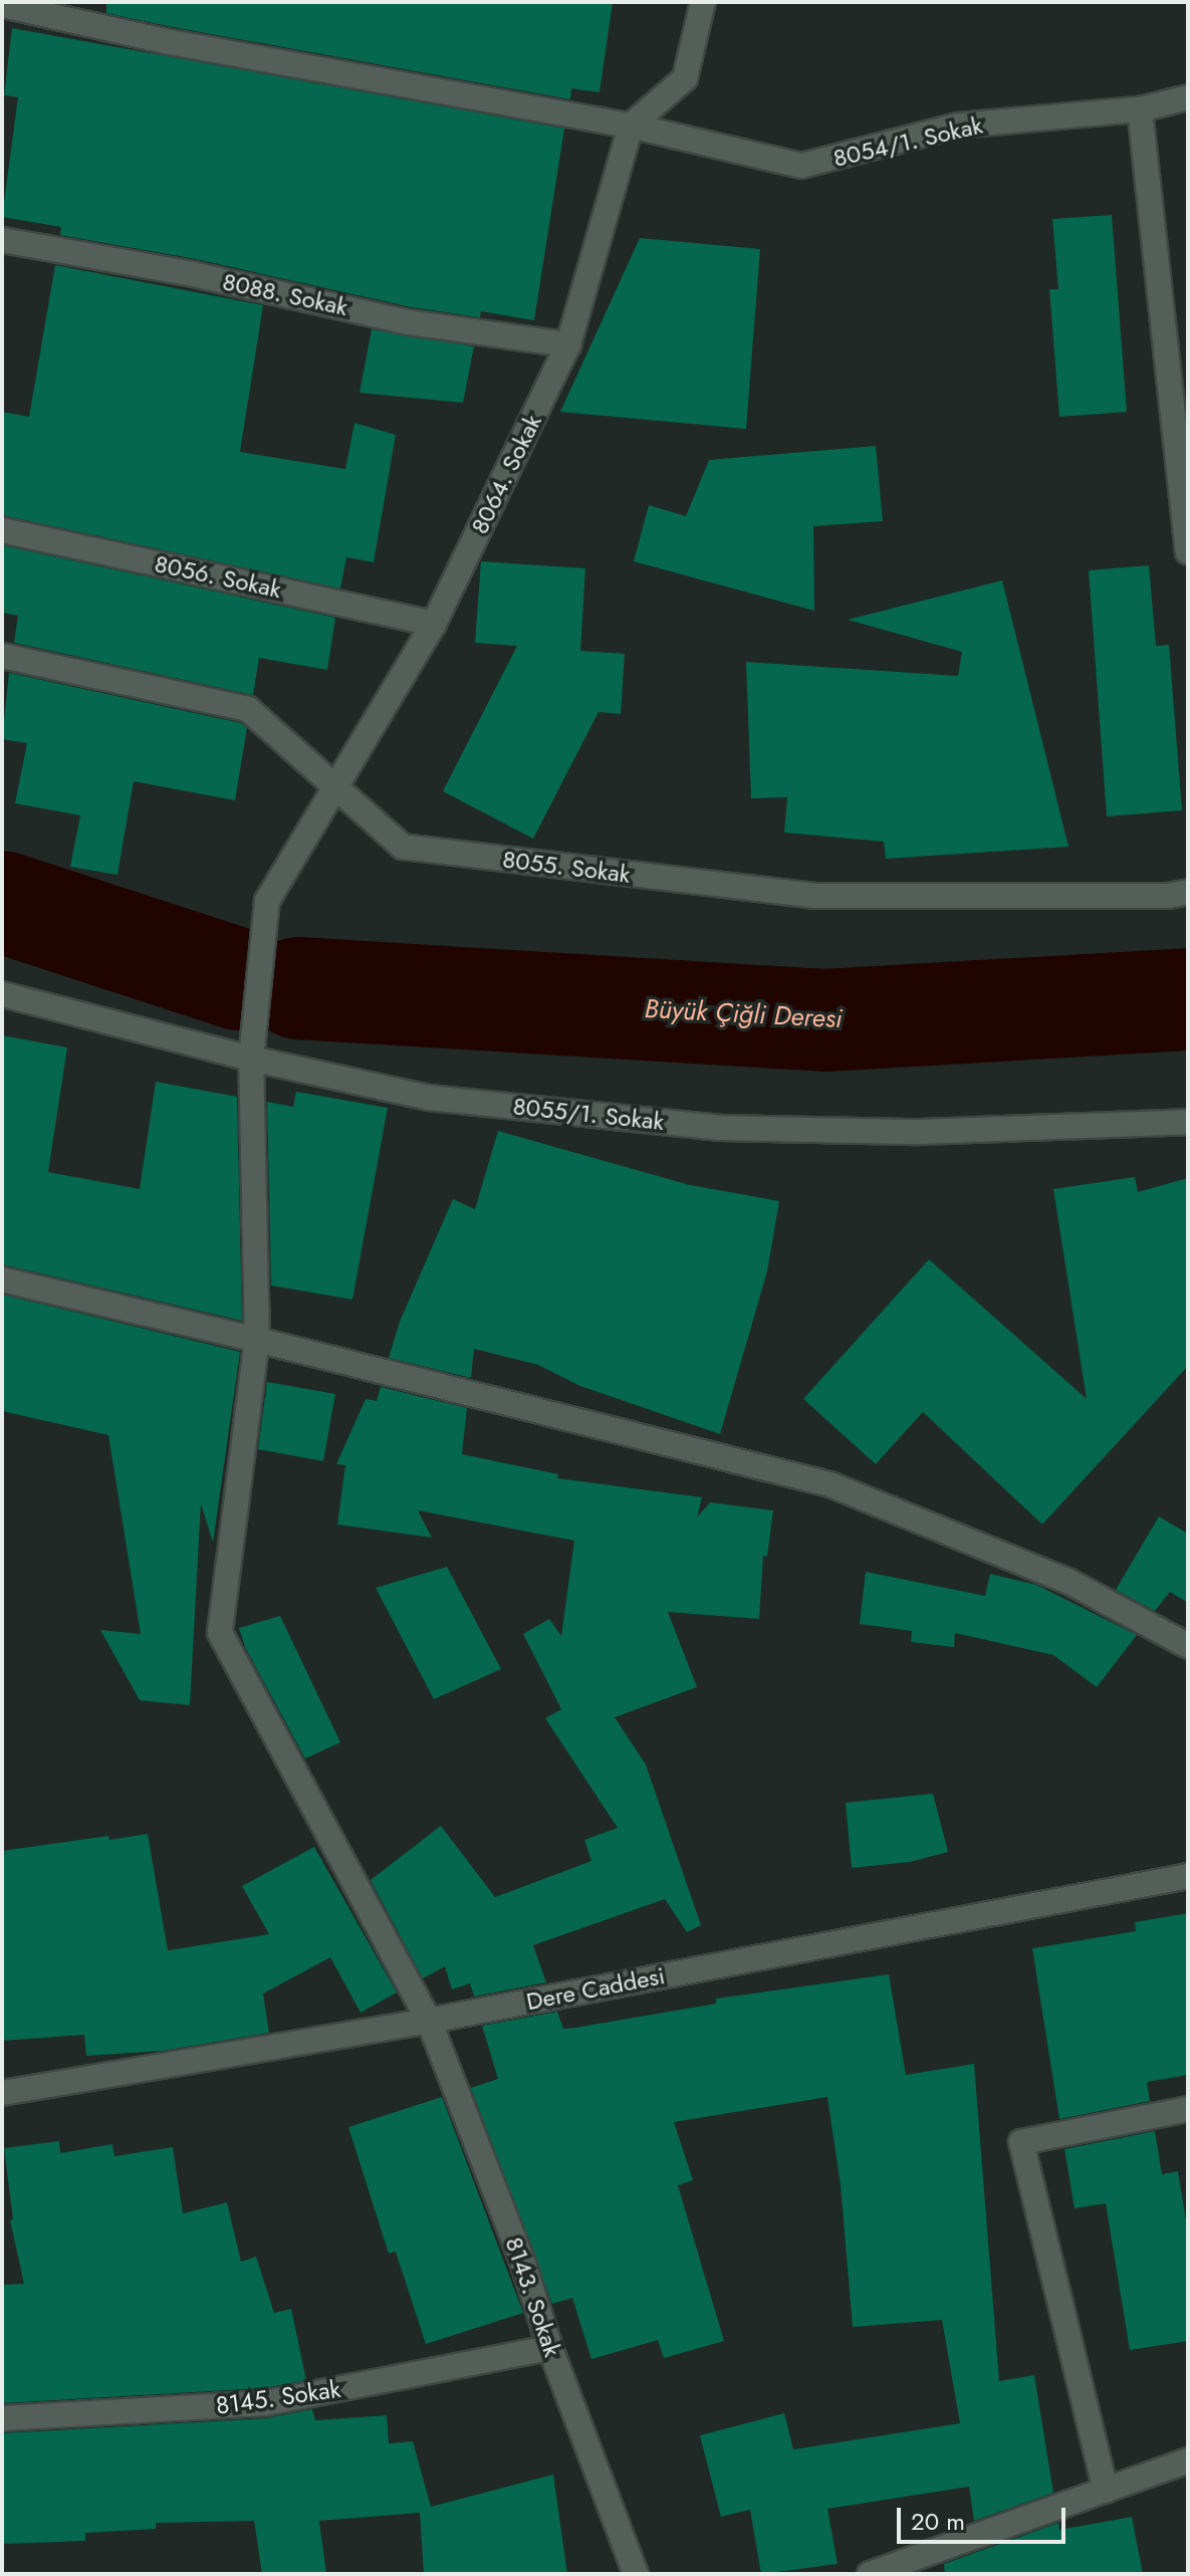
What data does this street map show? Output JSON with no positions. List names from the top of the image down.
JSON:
{
  "streets": {
    "street": [
      "8054/1. Sokak",
      "8088. Sokak",
      "8064. Sokak",
      "8056. Sokak",
      "8055. Sokak",
      "8055/1. Sokak",
      "Dere Caddesi",
      "8143. Sokak",
      "8145. Sokak"
    ]
  },
  "crossings": [
    ["8054/1. Sokak", "8064. Sokak"],
    ["8088. Sokak", "8064. Sokak"],
    ["8064. Sokak", "8056. Sokak"],
    ["8064. Sokak", "8055. Sokak"],
    ["8064. Sokak", "8055/1. Sokak"],
    ["8064. Sokak", "8143. Sokak"],
    ["Dere Caddesi", "8143. Sokak"],
    ["8143. Sokak", "8145. Sokak"]
  ],
  "water": ["Büyük Çiğli Deresi"],
  "scale_bar": "20 m"
}
